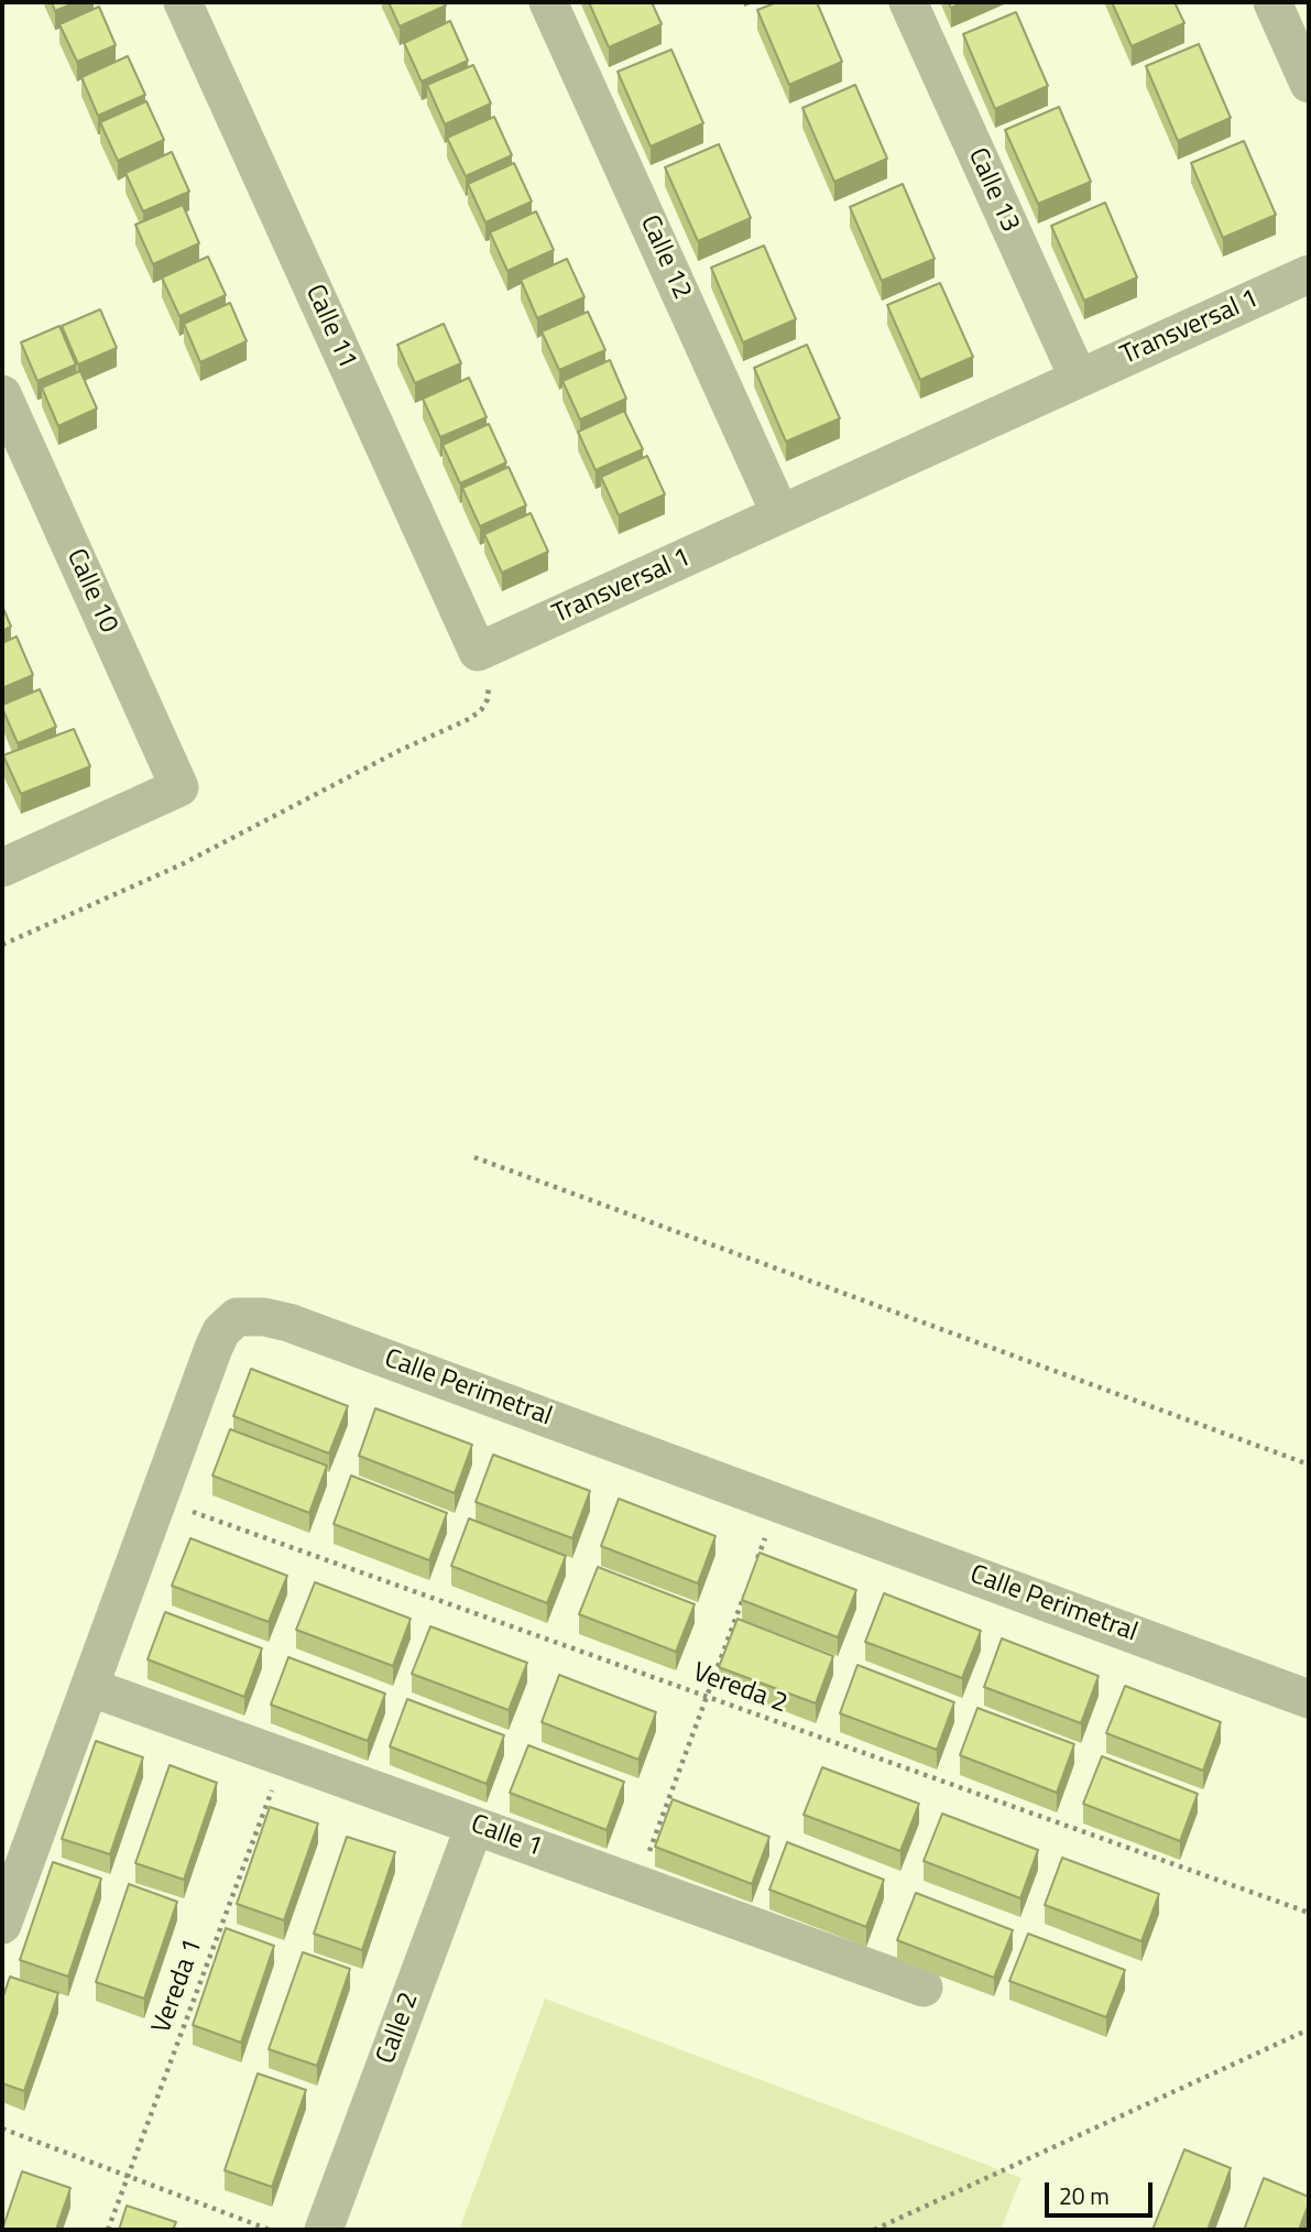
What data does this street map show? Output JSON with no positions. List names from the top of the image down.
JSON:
{
  "streets": {
    "street": [
      "Calle 13",
      "Calle 12",
      "Calle 11",
      "Transversal 1",
      "Calle 10",
      "Calle Perimetral",
      "Calle 1",
      "Calle 2"
    ],
    "path": ["Vereda 2", "Vereda 1"]
  },
  "crossings": [
    ["Calle 13", "Transversal 1"],
    ["Calle 12", "Transversal 1"],
    ["Calle 11", "Transversal 1"],
    ["Calle Perimetral", "Vereda 2"],
    ["Calle Perimetral", "Calle 1"],
    ["Calle 1", "Vereda 1"],
    ["Calle 1", "Calle 2"]
  ],
  "scale_bar": "20 m"
}
